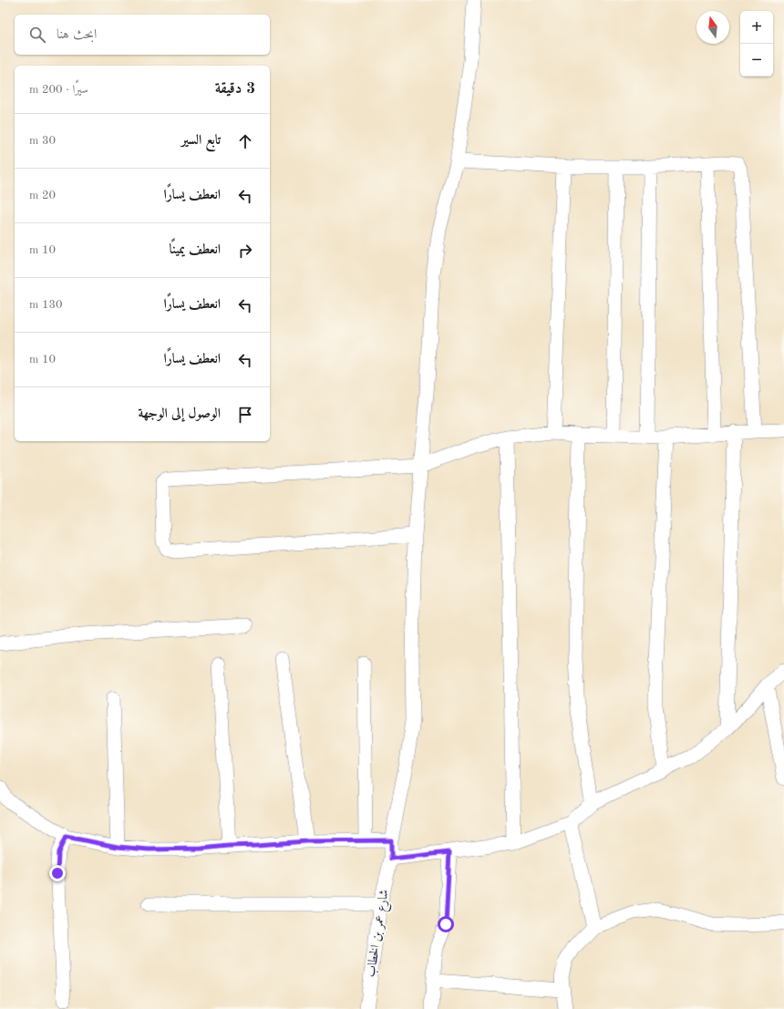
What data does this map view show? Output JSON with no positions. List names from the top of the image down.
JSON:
{
  "streets": {
    "street": ["شارع عمر بن الخطاب"]
  },
  "north": "top",
  "page": {
    "map_buttons": ["+", "−"],
    "search": "ابحث هنا",
    "heading": ["3 دقيقة", "سيرًا · 200 m"],
    "list": [
      ["تابع السير", "30 m"],
      ["انعطف يسارًا", "20 m"],
      ["انعطف يمينًا", "10 m"],
      ["انعطف يسارًا", "130 m"],
      ["انعطف يسارًا", "10 m"],
      "الوصول إلى الوجهة"
    ]
  }
}
